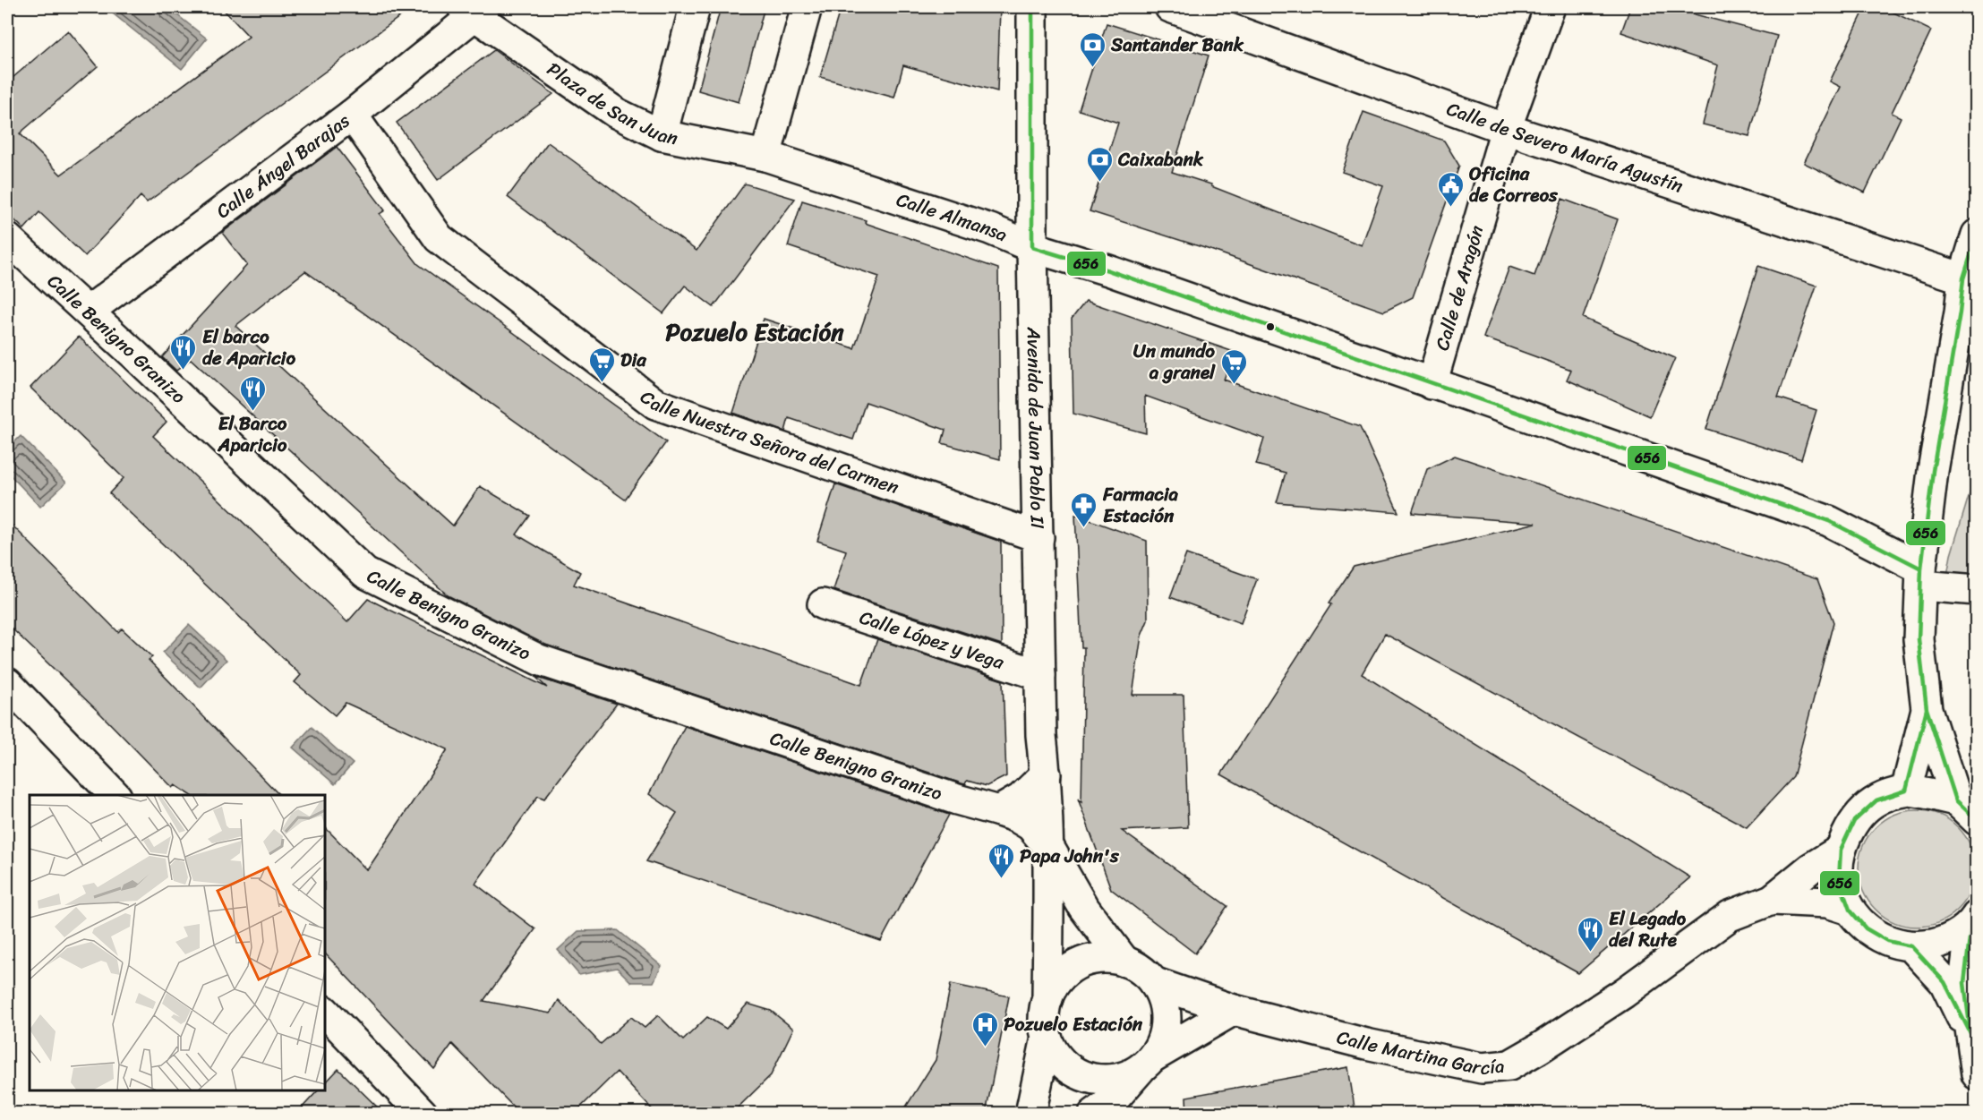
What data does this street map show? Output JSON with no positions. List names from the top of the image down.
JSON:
{
  "streets": {
    "street": [
      "Plaza de San Juan",
      "Calle de Severo María Agustín",
      "Calle Ángel Barajas",
      "Calle Almansa",
      "Calle de Aragón",
      "Calle Benigno Granizo",
      "Avenida de Juan Pablo II",
      "Calle Nuestra Señora del Carmen",
      "Calle López y Vega",
      "Calle Martina García"
    ]
  },
  "crossings": [
    ["Plaza de San Juan", "Calle Ángel Barajas"],
    ["Plaza de San Juan", "Calle Almansa"],
    ["Calle de Severo María Agustín", "Calle de Aragón"],
    ["Calle Ángel Barajas", "Calle Benigno Granizo"],
    ["Calle Ángel Barajas", "Calle Nuestra Señora del Carmen"],
    ["Calle Almansa", "Calle de Aragón"],
    ["Calle Almansa", "Avenida de Juan Pablo II"],
    ["Calle Benigno Granizo", "Avenida de Juan Pablo II"],
    ["Avenida de Juan Pablo II", "Calle Nuestra Señora del Carmen"],
    ["Avenida de Juan Pablo II", "Calle López y Vega"],
    ["Avenida de Juan Pablo II", "Calle Martina García"]
  ],
  "districts": ["Pozuelo Estación"],
  "places": {
    "bank": ["Santander Bank", "Caixabank"],
    "public building": ["Oficina de Correos"],
    "restaurant": [
      "El barco de Aparicio",
      "El Barco Aparicio",
      "Papa John's",
      "El Legado del Rute"
    ],
    "supermarket": ["Dia", "Un mundo a granel"],
    "pharmacy": ["Farmacia Estación"],
    "hospital": ["Pozuelo Estación"]
  },
  "lines": ["transit line 656"]
}
